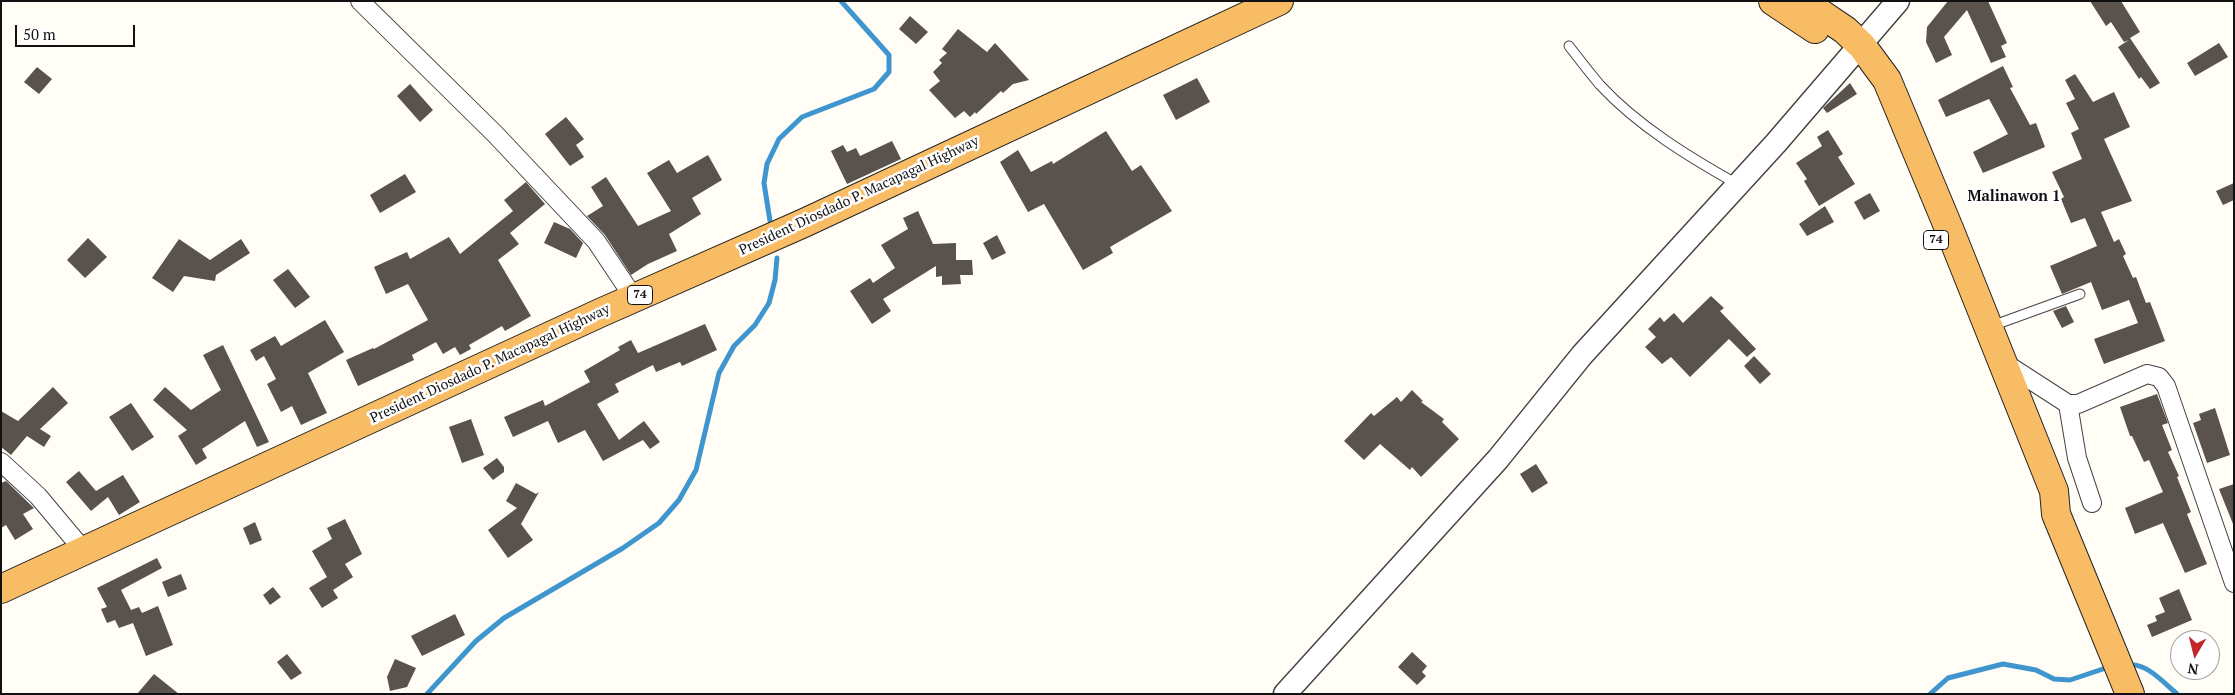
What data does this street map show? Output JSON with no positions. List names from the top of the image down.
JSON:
{
  "streets": {
    "highway": ["President Diosdado P. Macapagal Highway", "74"]
  },
  "districts": ["Malinawon 1"],
  "scale_bar": "50 m",
  "north": "bottom"
}
